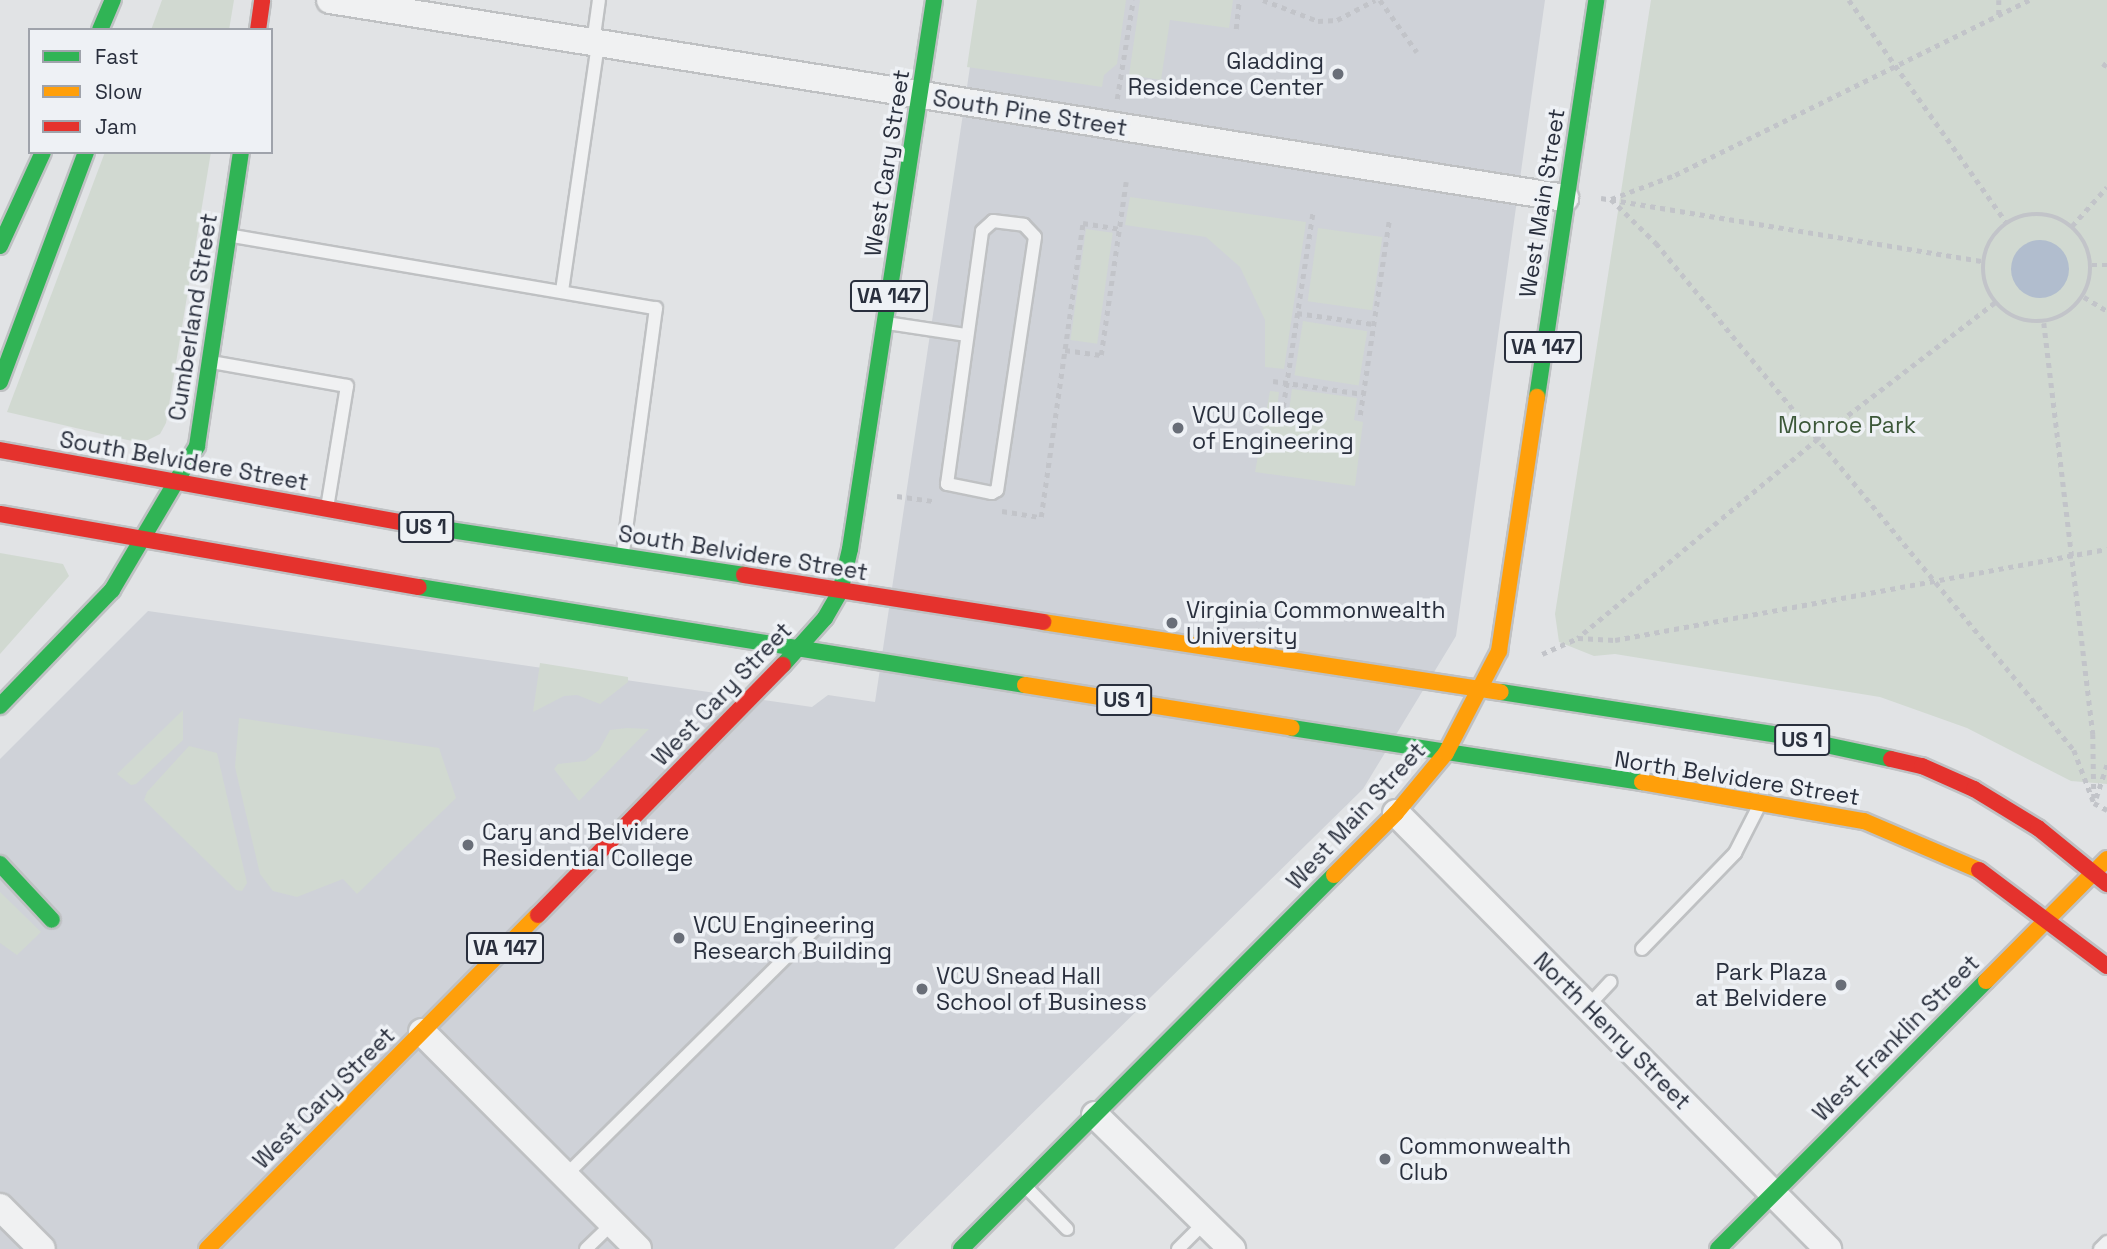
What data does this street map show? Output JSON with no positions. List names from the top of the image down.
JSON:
{
  "streets": {
    "main road": [
      "West Cary Street",
      "West Main Street",
      "VA 147",
      "Cumberland Street",
      "South Belvidere Street",
      "US 1",
      "North Belvidere Street",
      "West Franklin Street"
    ],
    "street": ["South Pine Street", "North Henry Street"]
  },
  "crossings": [
    ["South Pine Street", "West Cary Street"],
    ["South Pine Street", "West Main Street"],
    ["West Cary Street", "South Belvidere Street"],
    ["West Cary Street", "US 1"],
    ["West Main Street", "South Belvidere Street"],
    ["West Main Street", "US 1"],
    ["West Main Street", "North Belvidere Street"],
    ["West Main Street", "North Henry Street"],
    ["Cumberland Street", "South Belvidere Street"],
    ["Cumberland Street", "US 1"],
    ["South Belvidere Street", "North Belvidere Street"],
    ["US 1", "North Belvidere Street"],
    ["North Belvidere Street", "West Franklin Street"],
    ["North Henry Street", "West Franklin Street"]
  ],
  "parks": ["Monroe Park"],
  "places": [
    "Gladding Residence Center",
    "VCU College of Engineering",
    "Virginia Commonwealth University",
    "Cary and Belvidere Residential College",
    "VCU Engineering Research Building",
    "Park Plaza at Belvidere",
    "VCU Snead Hall School of Business",
    "Commonwealth Club"
  ],
  "legend": ["Fast", "Slow", "Jam"]
}
